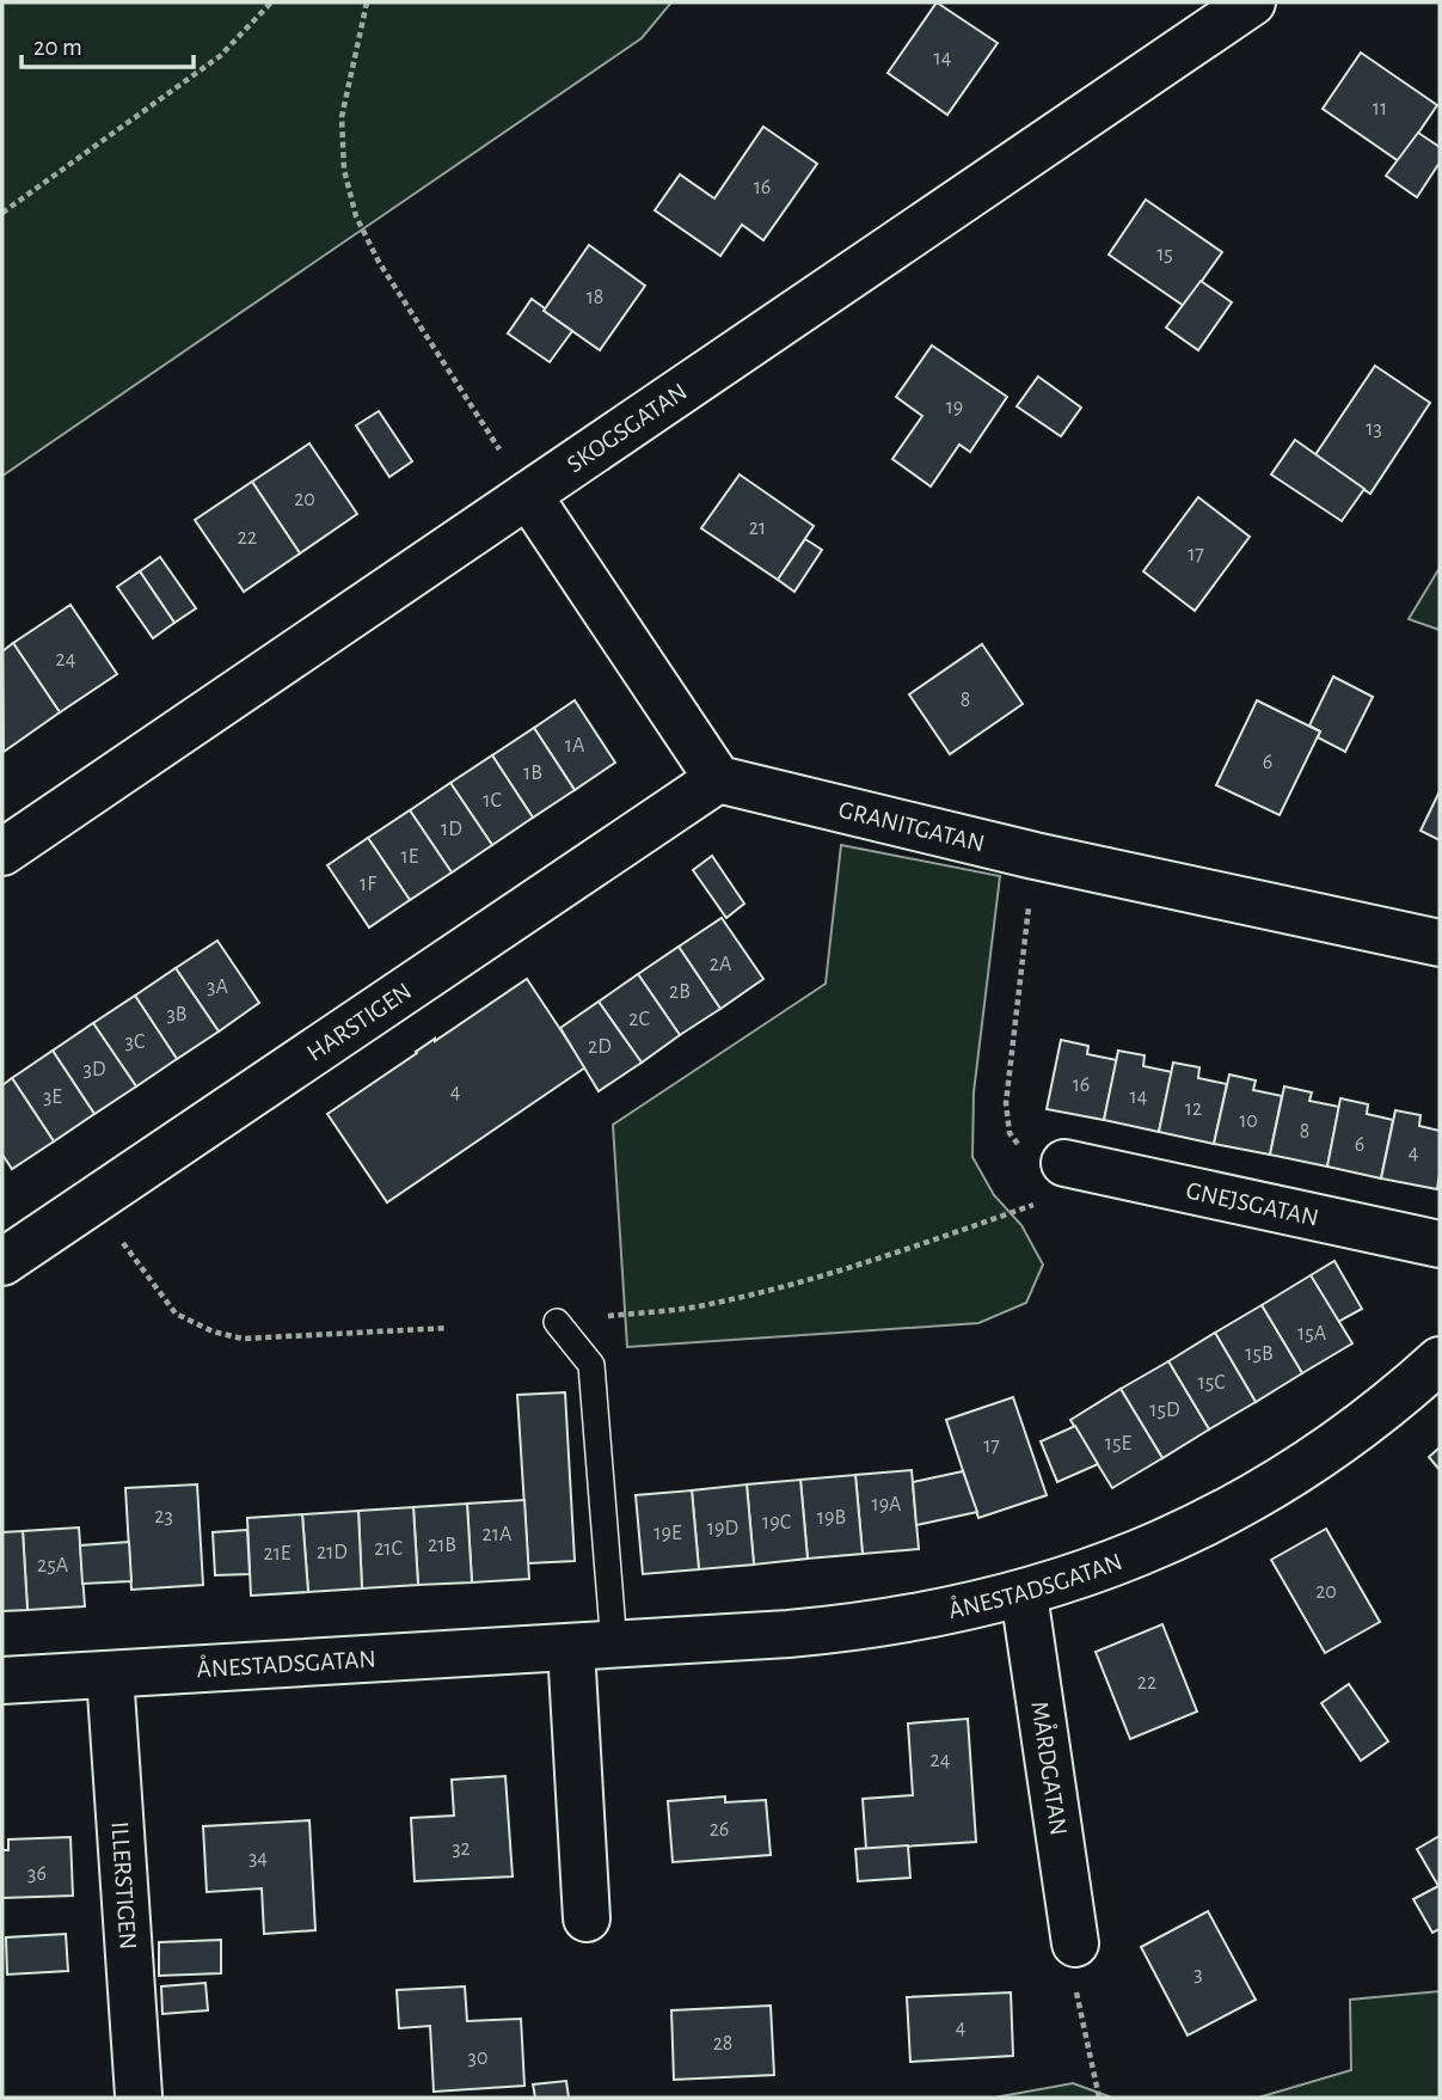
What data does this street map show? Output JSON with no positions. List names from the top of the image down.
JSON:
{
  "streets": {
    "street": [
      "SKOGSGATAN",
      "GRANITGATAN",
      "HARSTIGEN",
      "GNEJSGATAN",
      "ÅNESTADSGATAN",
      "MÅRDGATAN",
      "ILLERSTIGEN"
    ]
  },
  "crossings": [
    ["GRANITGATAN", "HARSTIGEN"],
    ["ÅNESTADSGATAN", "MÅRDGATAN"],
    ["ÅNESTADSGATAN", "ILLERSTIGEN"]
  ],
  "house_numbers": [
    "14",
    "11",
    "16",
    "15",
    "18",
    "19",
    "13",
    "20",
    "21",
    "22",
    "17",
    "24",
    "8",
    "1A",
    "6",
    "1B",
    "1C",
    "1D",
    "1E",
    "1F",
    "2A",
    "3A",
    "2B",
    "3B",
    "2C",
    "3C",
    "2D",
    "3D",
    "16",
    "4",
    "3E",
    "14",
    "12",
    "10",
    "8",
    "6",
    "4",
    "15A",
    "15B",
    "15C",
    "15D",
    "15E",
    "17",
    "19A",
    "23",
    "19B",
    "19C",
    "19D",
    "19E",
    "21A",
    "21B",
    "21C",
    "21D",
    "21E",
    "25A",
    "20",
    "22",
    "24",
    "26",
    "32",
    "34",
    "36",
    "3",
    "4",
    "28",
    "30"
  ],
  "scale_bar": "20 m"
}
